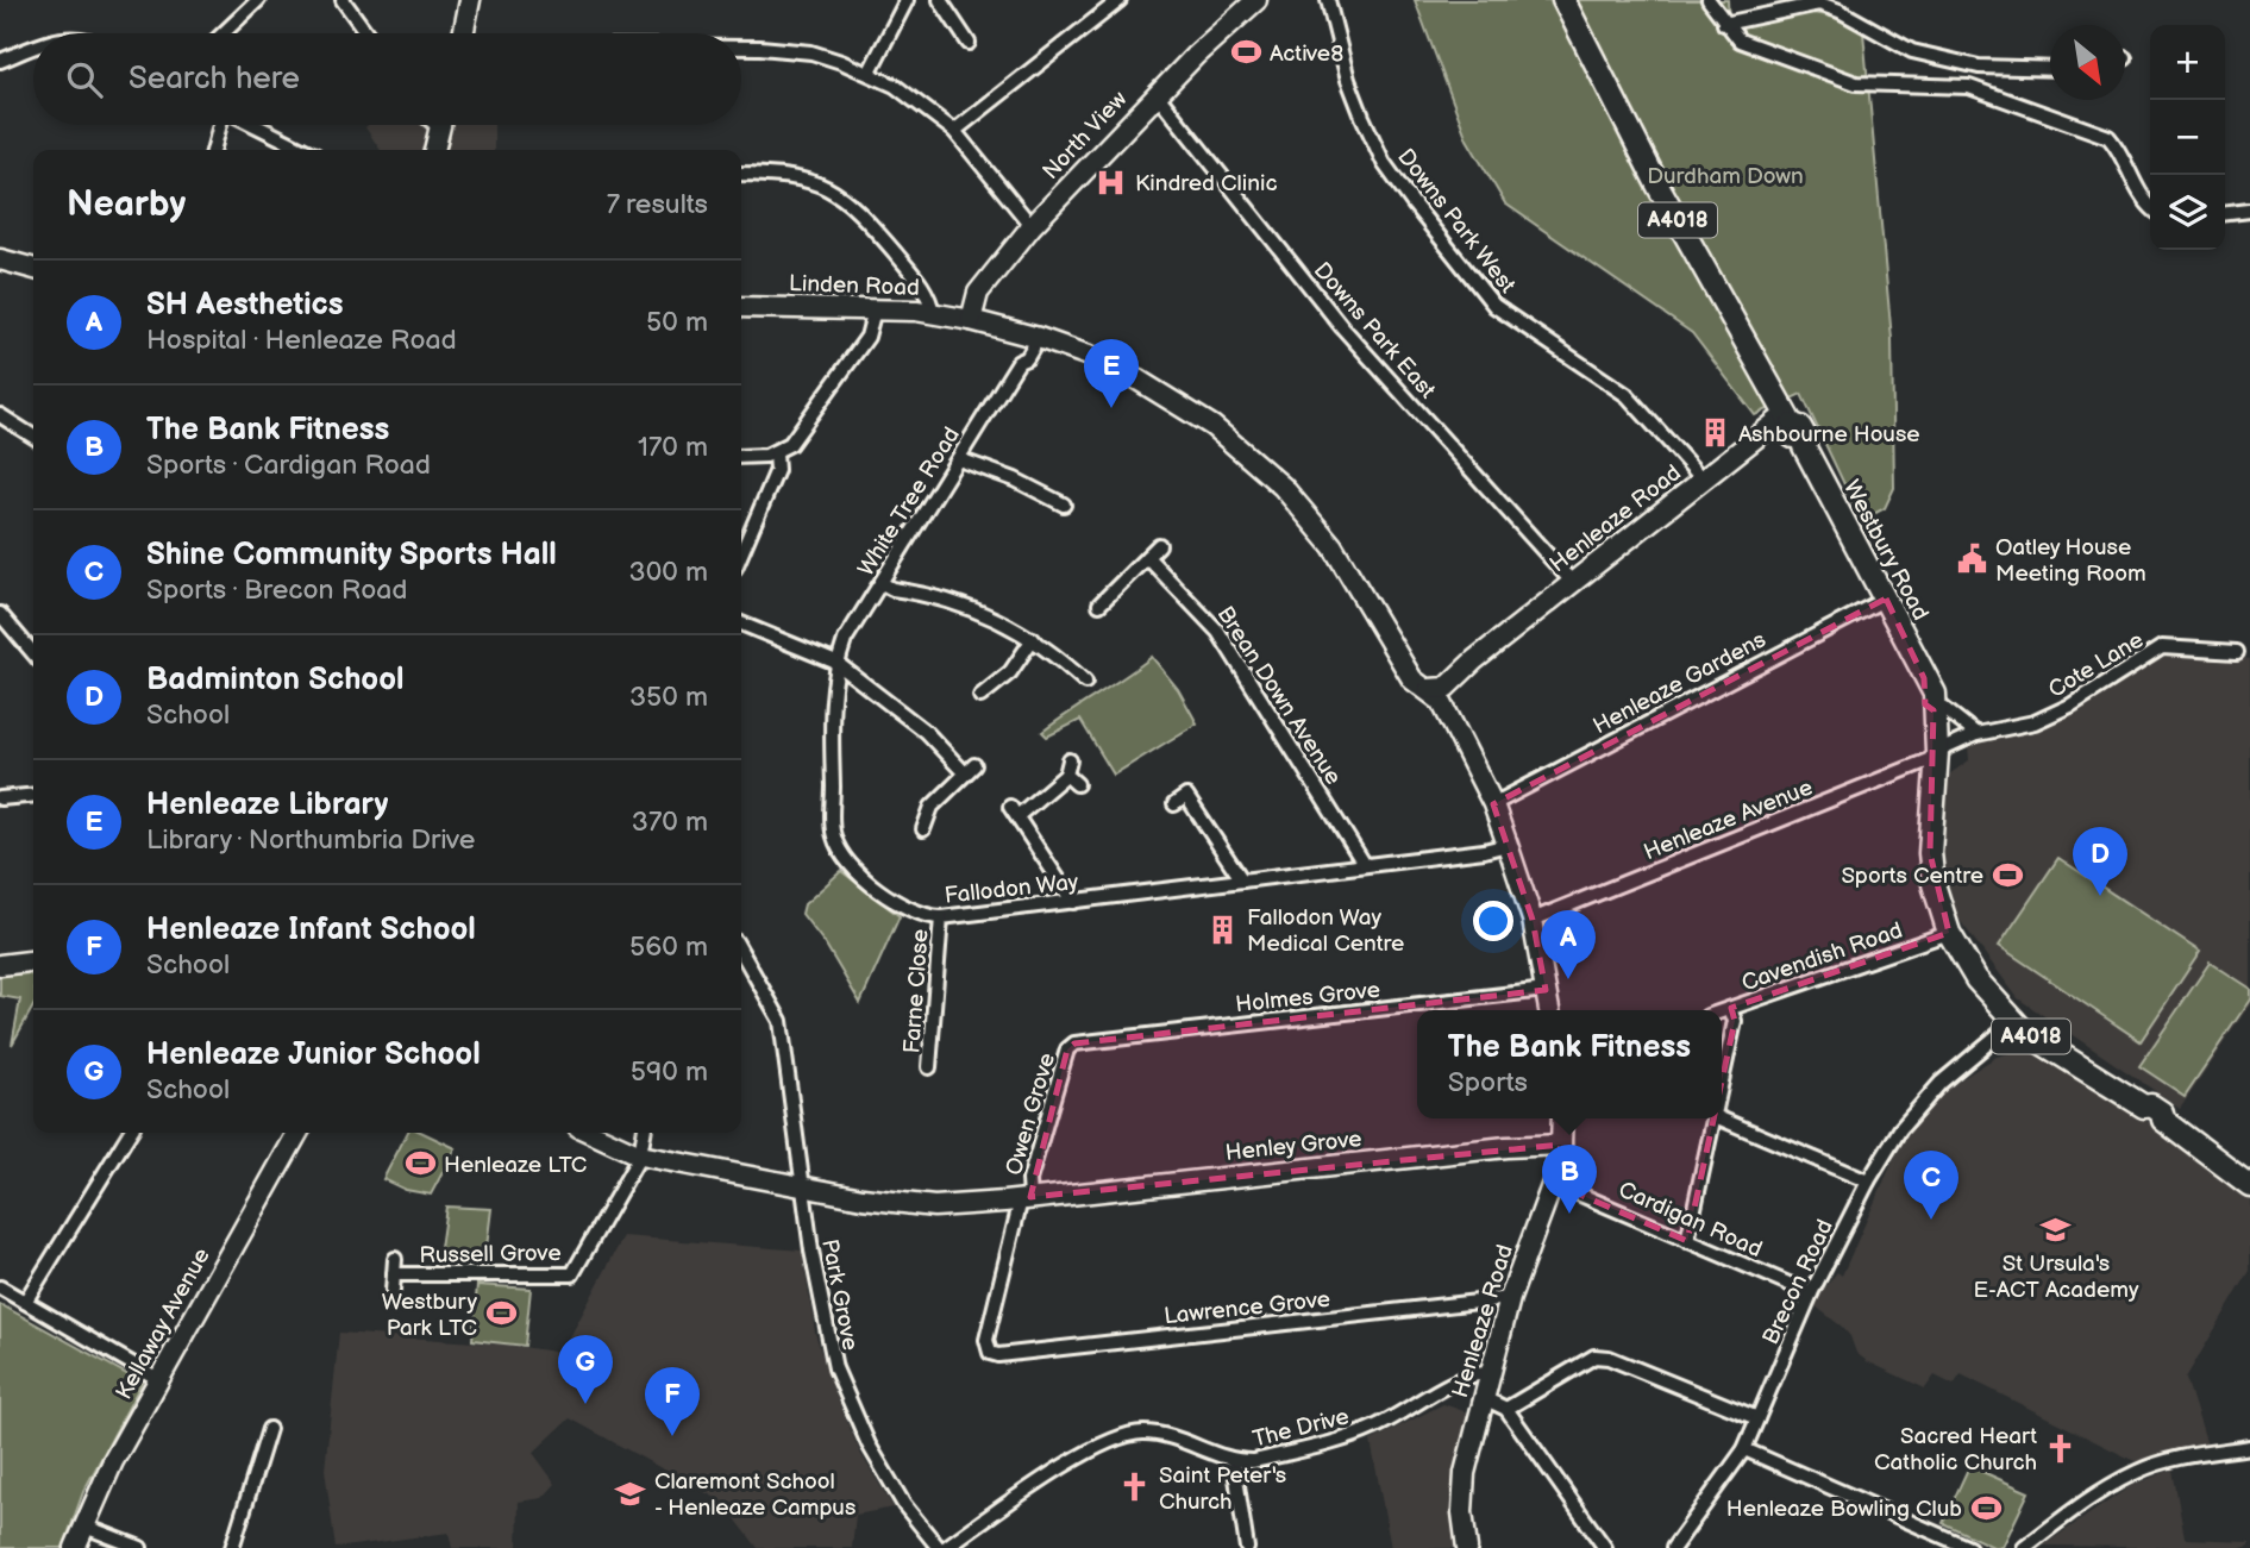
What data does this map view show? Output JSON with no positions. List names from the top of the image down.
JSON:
{
  "streets": {
    "main road": [
      "North View",
      "A4018",
      "Linden Road",
      "Henleaze Road",
      "Westbury Road",
      "Henley Grove",
      "Kellaway Avenue"
    ],
    "street": [
      "Downs Park West",
      "Downs Park East",
      "White Tree Road",
      "Cote Lane",
      "Henleaze Gardens",
      "Brean Down Avenue",
      "Henleaze Avenue",
      "Fallodon Way",
      "Cavendish Road",
      "Farne Close",
      "Holmes Grove",
      "Owen Grove",
      "Cardigan Road",
      "Russell Grove",
      "Brecon Road",
      "Park Grove",
      "Lawrence Grove",
      "The Drive"
    ]
  },
  "crossings": [
    ["North View", "Linden Road"],
    ["North View", "Downs Park East"],
    ["Downs Park West", "Henleaze Road"],
    ["Linden Road", "White Tree Road"],
    ["Linden Road", "Henleaze Road"],
    ["Downs Park East", "Henleaze Road"],
    ["White Tree Road", "Fallodon Way"],
    ["Henleaze Road", "Westbury Road"],
    ["Henleaze Road", "Henley Grove"],
    ["Henleaze Road", "Cardigan Road"],
    ["Henleaze Road", "Lawrence Grove"],
    ["Henleaze Road", "The Drive"],
    ["Westbury Road", "Cote Lane"],
    ["Westbury Road", "Henleaze Gardens"],
    ["Westbury Road", "Henleaze Avenue"],
    ["Westbury Road", "Cavendish Road"],
    ["Westbury Road", "Brecon Road"],
    ["Cote Lane", "Henleaze Avenue"],
    ["Brean Down Avenue", "Fallodon Way"],
    ["Fallodon Way", "Farne Close"],
    ["Holmes Grove", "Owen Grove"],
    ["Owen Grove", "Henley Grove"],
    ["Owen Grove", "Lawrence Grove"],
    ["Henley Grove", "Russell Grove"],
    ["Henley Grove", "Park Grove"],
    ["Cardigan Road", "Brecon Road"],
    ["Park Grove", "The Drive"]
  ],
  "parks": ["Durdham Down"],
  "places": {
    "sports": [
      "Active8",
      "Sports Centre",
      "Henleaze LTC",
      "Westbury Park LTC",
      "Henleaze Bowling Club"
    ],
    "hospital": ["Kindred Clinic"],
    "building": ["Ashbourne House", "Fallodon Way Medical Centre"],
    "public building": ["Oatley House Meeting Room"],
    "school or university": ["St Ursula's E-ACT Academy", "Claremont School - Henleaze Campus"],
    "church": ["Sacred Heart Catholic Church", "Saint Peter's Church"]
  },
  "north": "bottom right",
  "page": {
    "map_buttons": ["+", "−"],
    "search": "Search here",
    "heading": ["Nearby", "7 results"],
    "list": [
      {
        "mark": "A",
        "name": "SH Aesthetics",
        "note": "Hospital · Henleaze Road",
        "value": "50 m"
      },
      {
        "mark": "B",
        "name": "The Bank Fitness",
        "note": "Sports · Cardigan Road",
        "value": "170 m"
      },
      {
        "mark": "C",
        "name": "Shine Community Sports Hall",
        "note": "Sports · Brecon Road",
        "value": "300 m"
      },
      {
        "mark": "D",
        "name": "Badminton School",
        "note": "School",
        "value": "350 m"
      },
      {
        "mark": "E",
        "name": "Henleaze Library",
        "note": "Library · Northumbria Drive",
        "value": "370 m"
      },
      {
        "mark": "F",
        "name": "Henleaze Infant School",
        "note": "School",
        "value": "560 m"
      },
      {
        "mark": "G",
        "name": "Henleaze Junior School",
        "note": "School",
        "value": "590 m"
      }
    ],
    "pins": [
      "E",
      "D",
      "A",
      "B",
      "C",
      "G",
      "F"
    ],
    "popup": ["The Bank Fitness", "Sports"]
  }
}
